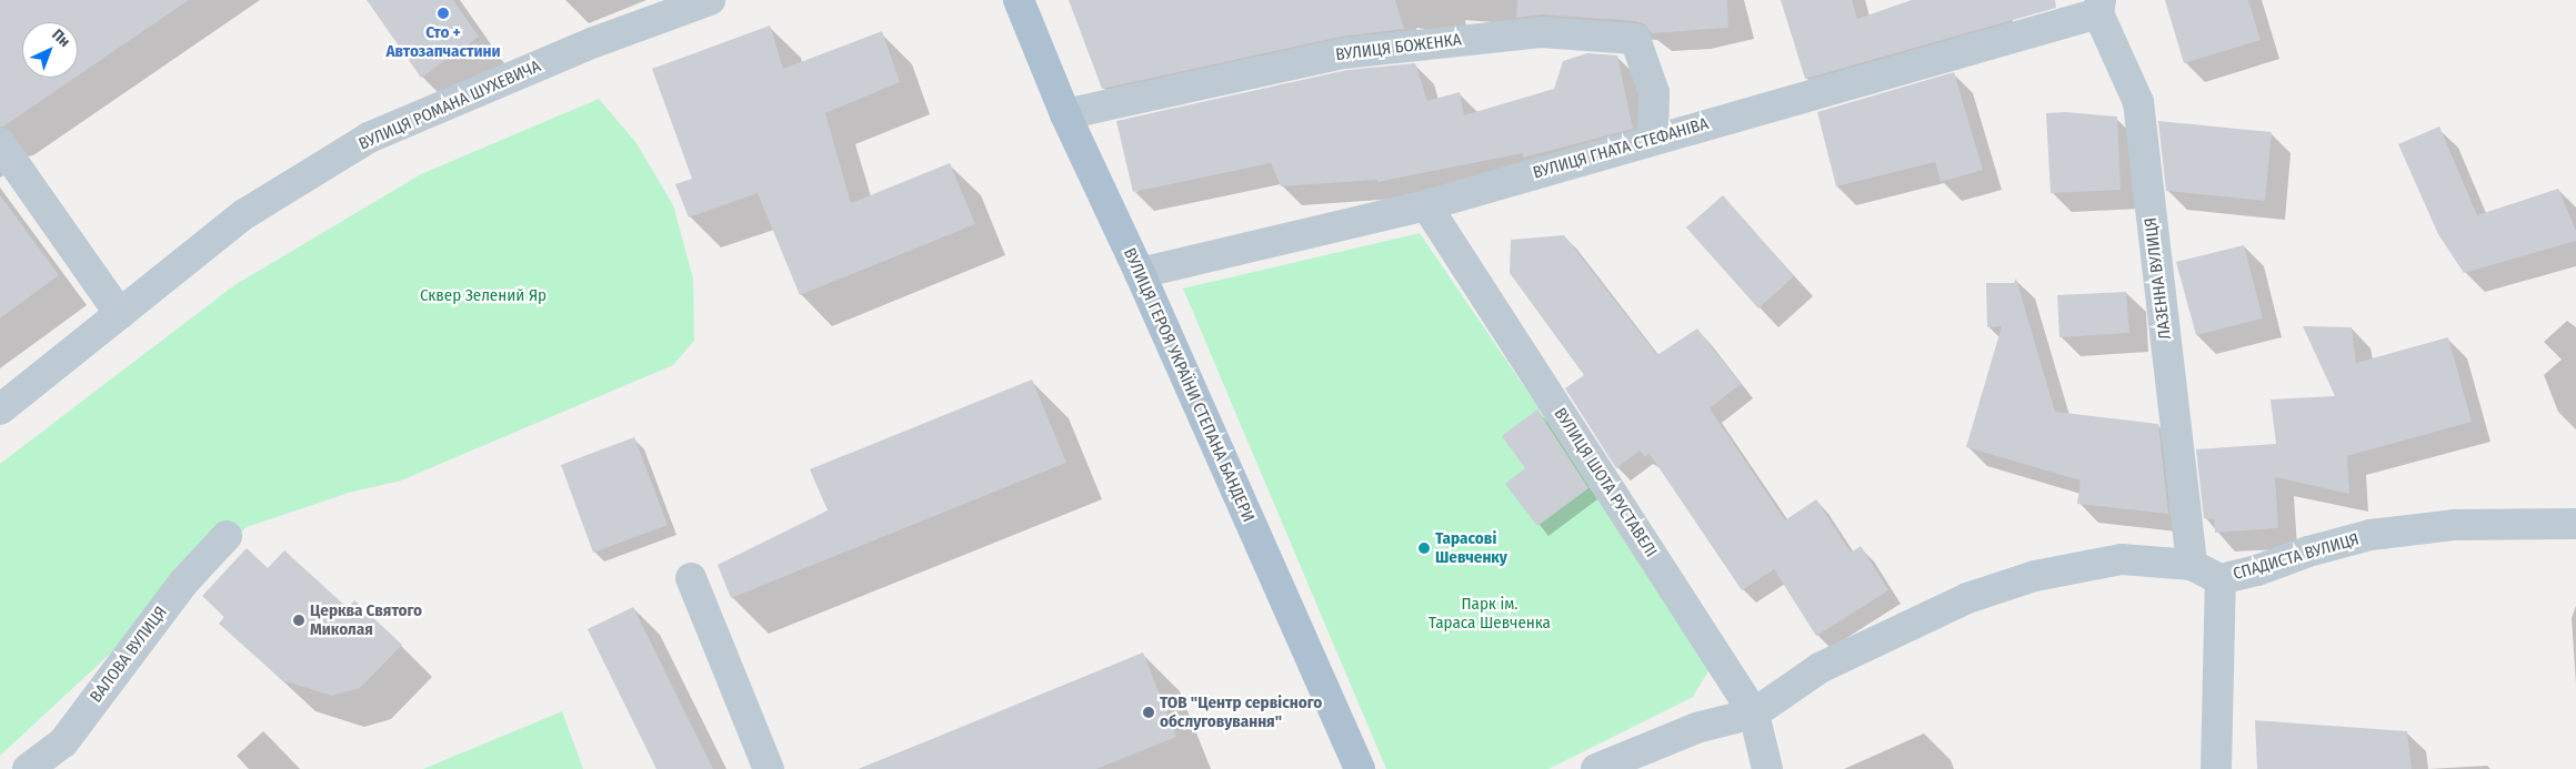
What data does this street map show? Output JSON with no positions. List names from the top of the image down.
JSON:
{
  "streets": {
    "main road": ["ВУЛИЦЯ ГЕРОЯ УКРАЇНИ СТЕПАНА БАНДЕРИ"],
    "street": [
      "ВУЛИЦЯ БОЖЕНКА",
      "ВУЛИЦЯ РОМАНА ШУХЕВИЧА",
      "ВУЛИЦЯ ГНАТА СТЕФАНІВА",
      "ЛАЗЕННА ВУЛИЦЯ",
      "ВУЛИЦЯ ШОТА РУСТАВЕЛІ",
      "СПАДИСТА ВУЛИЦЯ",
      "ВАЛОВА ВУЛИЦЯ"
    ]
  },
  "crossings": [
    ["ВУЛИЦЯ БОЖЕНКА", "ВУЛИЦЯ ГНАТА СТЕФАНІВА"],
    ["ВУЛИЦЯ БОЖЕНКА", "ВУЛИЦЯ ГЕРОЯ УКРАЇНИ СТЕПАНА БАНДЕРИ"],
    ["ВУЛИЦЯ ГНАТА СТЕФАНІВА", "ЛАЗЕННА ВУЛИЦЯ"],
    ["ВУЛИЦЯ ГНАТА СТЕФАНІВА", "ВУЛИЦЯ ГЕРОЯ УКРАЇНИ СТЕПАНА БАНДЕРИ"],
    ["ВУЛИЦЯ ГНАТА СТЕФАНІВА", "ВУЛИЦЯ ШОТА РУСТАВЕЛІ"],
    ["ЛАЗЕННА ВУЛИЦЯ", "СПАДИСТА ВУЛИЦЯ"],
    ["ВУЛИЦЯ ШОТА РУСТАВЕЛІ", "СПАДИСТА ВУЛИЦЯ"]
  ],
  "parks": ["Сквер Зелений Яр", "Парк ім. Тараса Шевченка"],
  "places": [
    "Сто + Автозапчастини",
    "Тарасові Шевченку",
    "Церква Святого Миколая",
    "ТОВ \"Центр сервісного обслуговування\""
  ],
  "north": "top right"
}
